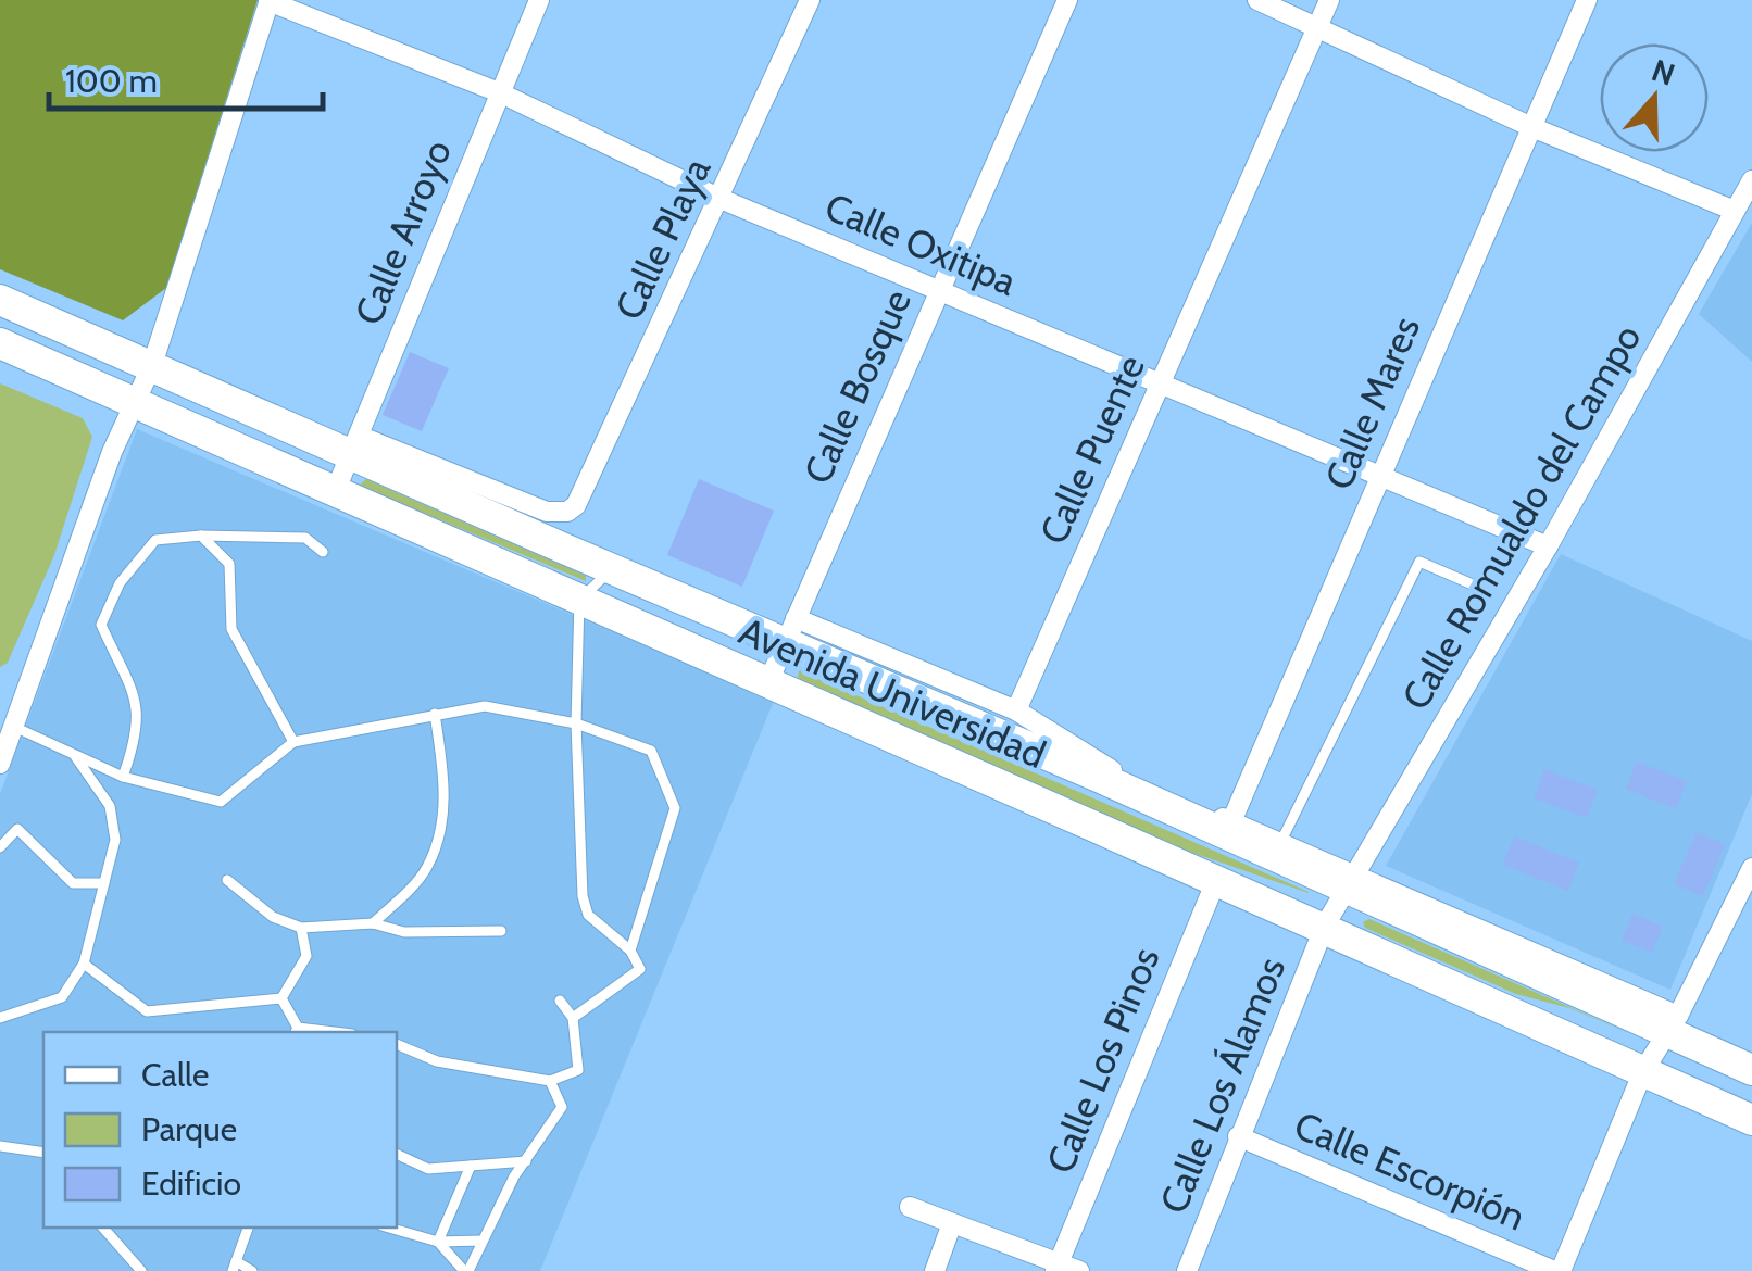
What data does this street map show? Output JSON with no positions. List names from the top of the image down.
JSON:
{
  "streets": {
    "main road": ["Avenida Universidad"],
    "street": [
      "Calle Arroyo",
      "Calle Playa",
      "Calle Oxitipa",
      "Calle Bosque",
      "Calle Mares",
      "Calle Puente",
      "Calle Romualdo del Campo",
      "Calle Los Pinos",
      "Calle Los Álamos",
      "Calle Escorpión"
    ]
  },
  "crossings": [
    ["Calle Arroyo", "Calle Playa"],
    ["Calle Arroyo", "Calle Oxitipa"],
    ["Calle Arroyo", "Avenida Universidad"],
    ["Calle Playa", "Calle Oxitipa"],
    ["Calle Playa", "Avenida Universidad"],
    ["Calle Oxitipa", "Calle Bosque"],
    ["Calle Oxitipa", "Calle Mares"],
    ["Calle Oxitipa", "Calle Puente"],
    ["Calle Oxitipa", "Calle Romualdo del Campo"],
    ["Calle Bosque", "Avenida Universidad"],
    ["Calle Mares", "Avenida Universidad"],
    ["Calle Romualdo del Campo", "Avenida Universidad"],
    ["Calle Romualdo del Campo", "Calle Los Álamos"],
    ["Avenida Universidad", "Calle Los Pinos"],
    ["Avenida Universidad", "Calle Los Álamos"],
    ["Calle Los Álamos", "Calle Escorpión"]
  ],
  "legend": ["Calle", "Parque", "Edificio"],
  "scale_bar": "100 m",
  "north": "top"
}
